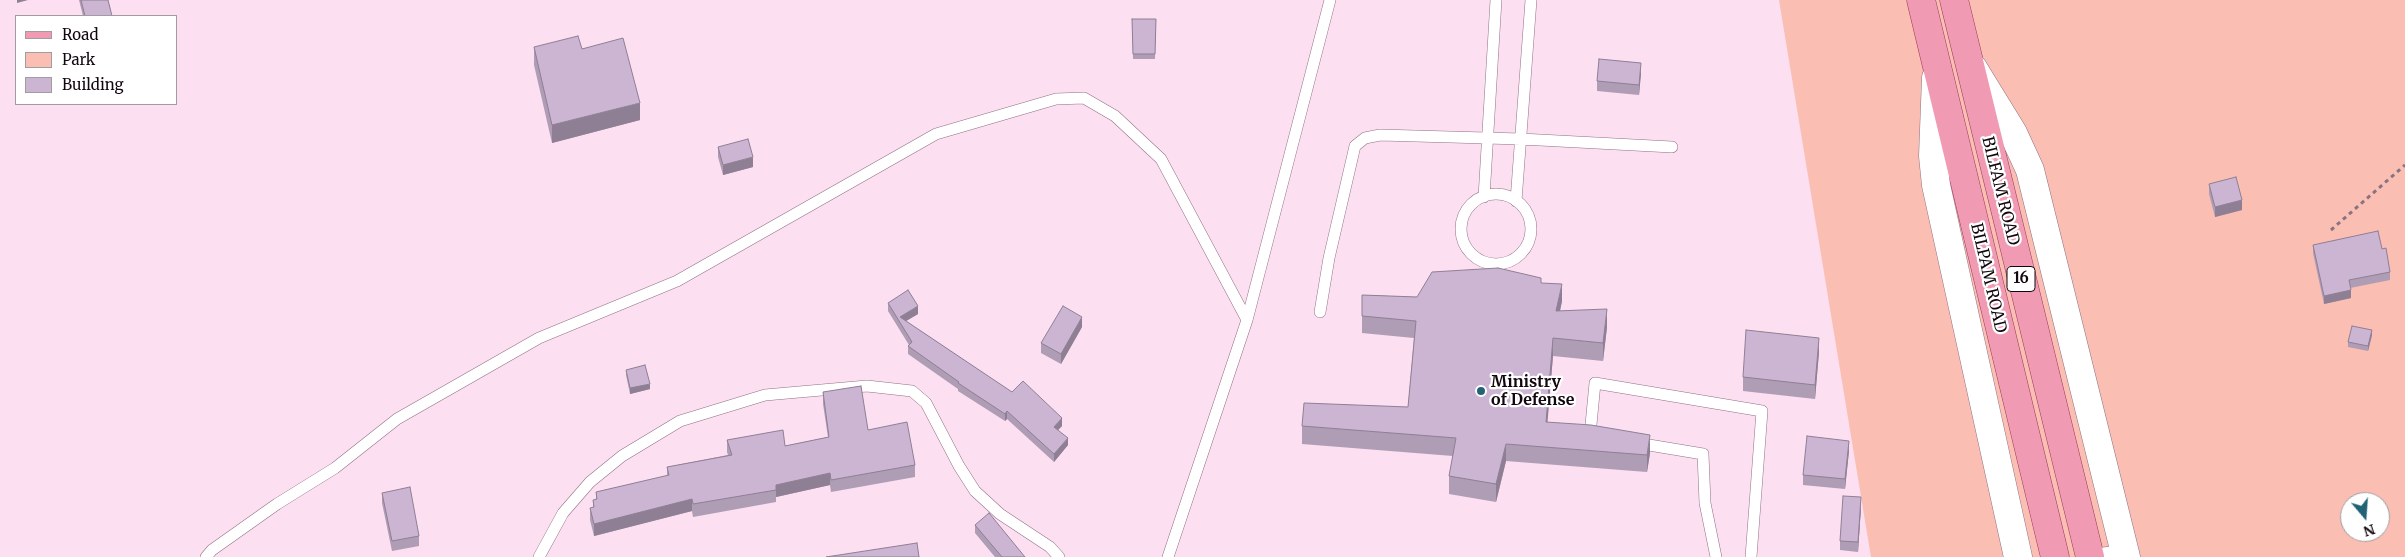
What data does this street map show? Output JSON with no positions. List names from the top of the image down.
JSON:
{
  "streets": {
    "main road": ["BILFAM ROAD", "BILPAM ROAD", "16"]
  },
  "places": ["Ministry of Defense"],
  "legend": ["Road", "Park", "Building"],
  "north": "bottom"
}
